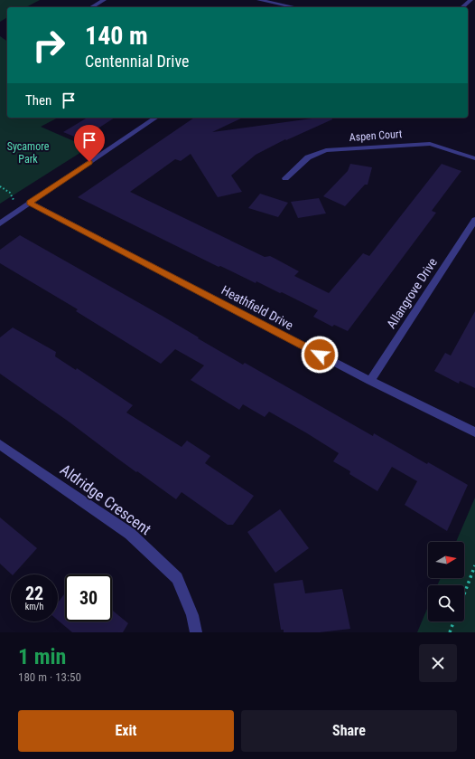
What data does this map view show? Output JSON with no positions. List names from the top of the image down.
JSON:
{
  "streets": {
    "street": [
      "Aspen Court",
      "Allangrove Drive",
      "Heathfield Drive",
      "Aldridge Crescent"
    ]
  },
  "crossings": [
    ["Allangrove Drive", "Heathfield Drive"]
  ],
  "parks": ["Sycamore Park"],
  "north": "right",
  "page": {
    "turn": ["140 m", "Centennial Drive"],
    "then": "Then",
    "speed": "22 km/h",
    "limit": "30",
    "heading": ["1 min", "180 m · 13:50"],
    "buttons": ["Exit", "Share"]
  }
}
